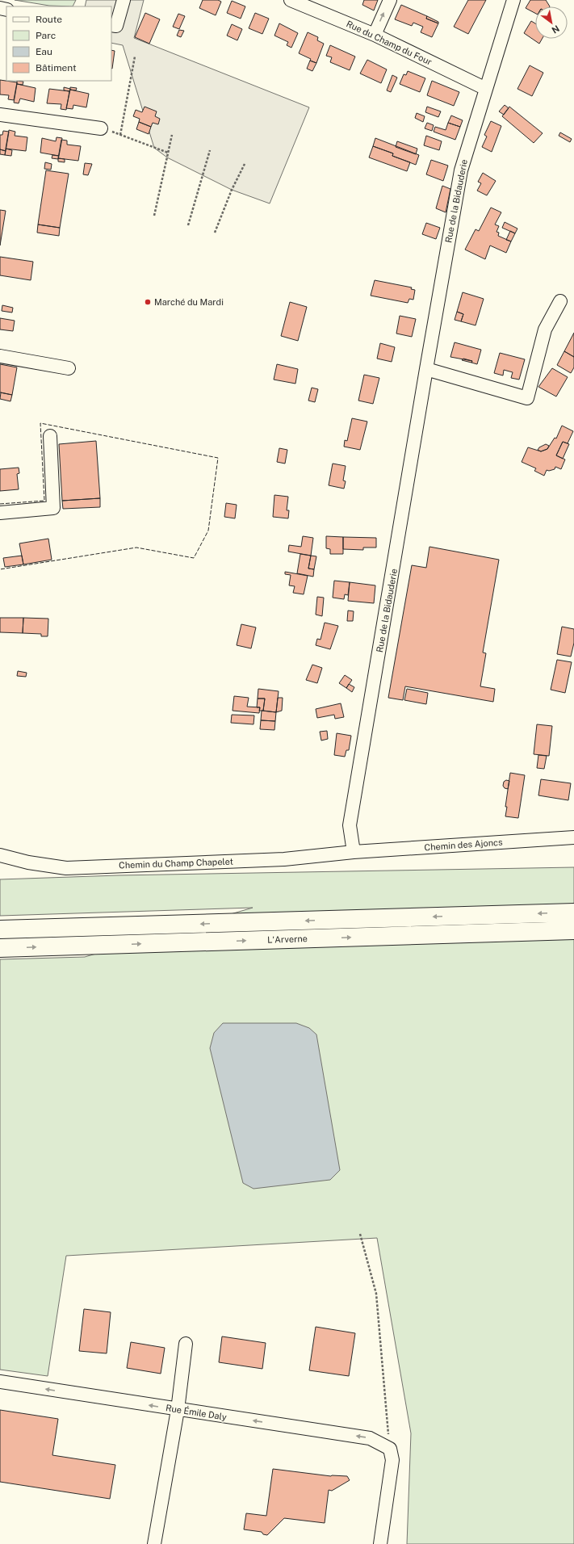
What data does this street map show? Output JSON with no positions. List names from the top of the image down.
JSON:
{
  "streets": {
    "highway": ["L'Arverne"],
    "street": [
      "Rue du Champ du Four",
      "Rue de la Bidauderie",
      "Chemin des Ajoncs",
      "Chemin du Champ Chapelet",
      "Rue Émile Daly"
    ]
  },
  "crossings": [
    ["Rue du Champ du Four", "Rue de la Bidauderie"],
    ["Rue de la Bidauderie", "Chemin des Ajoncs"],
    ["Rue de la Bidauderie", "Chemin du Champ Chapelet"],
    ["Chemin des Ajoncs", "Chemin du Champ Chapelet"]
  ],
  "one_way": ["Rue Émile Daly"],
  "places": ["Marché du Mardi"],
  "legend": [
    "Route",
    "Parc",
    "Eau",
    "Bâtiment"
  ],
  "north": "bottom right"
}
